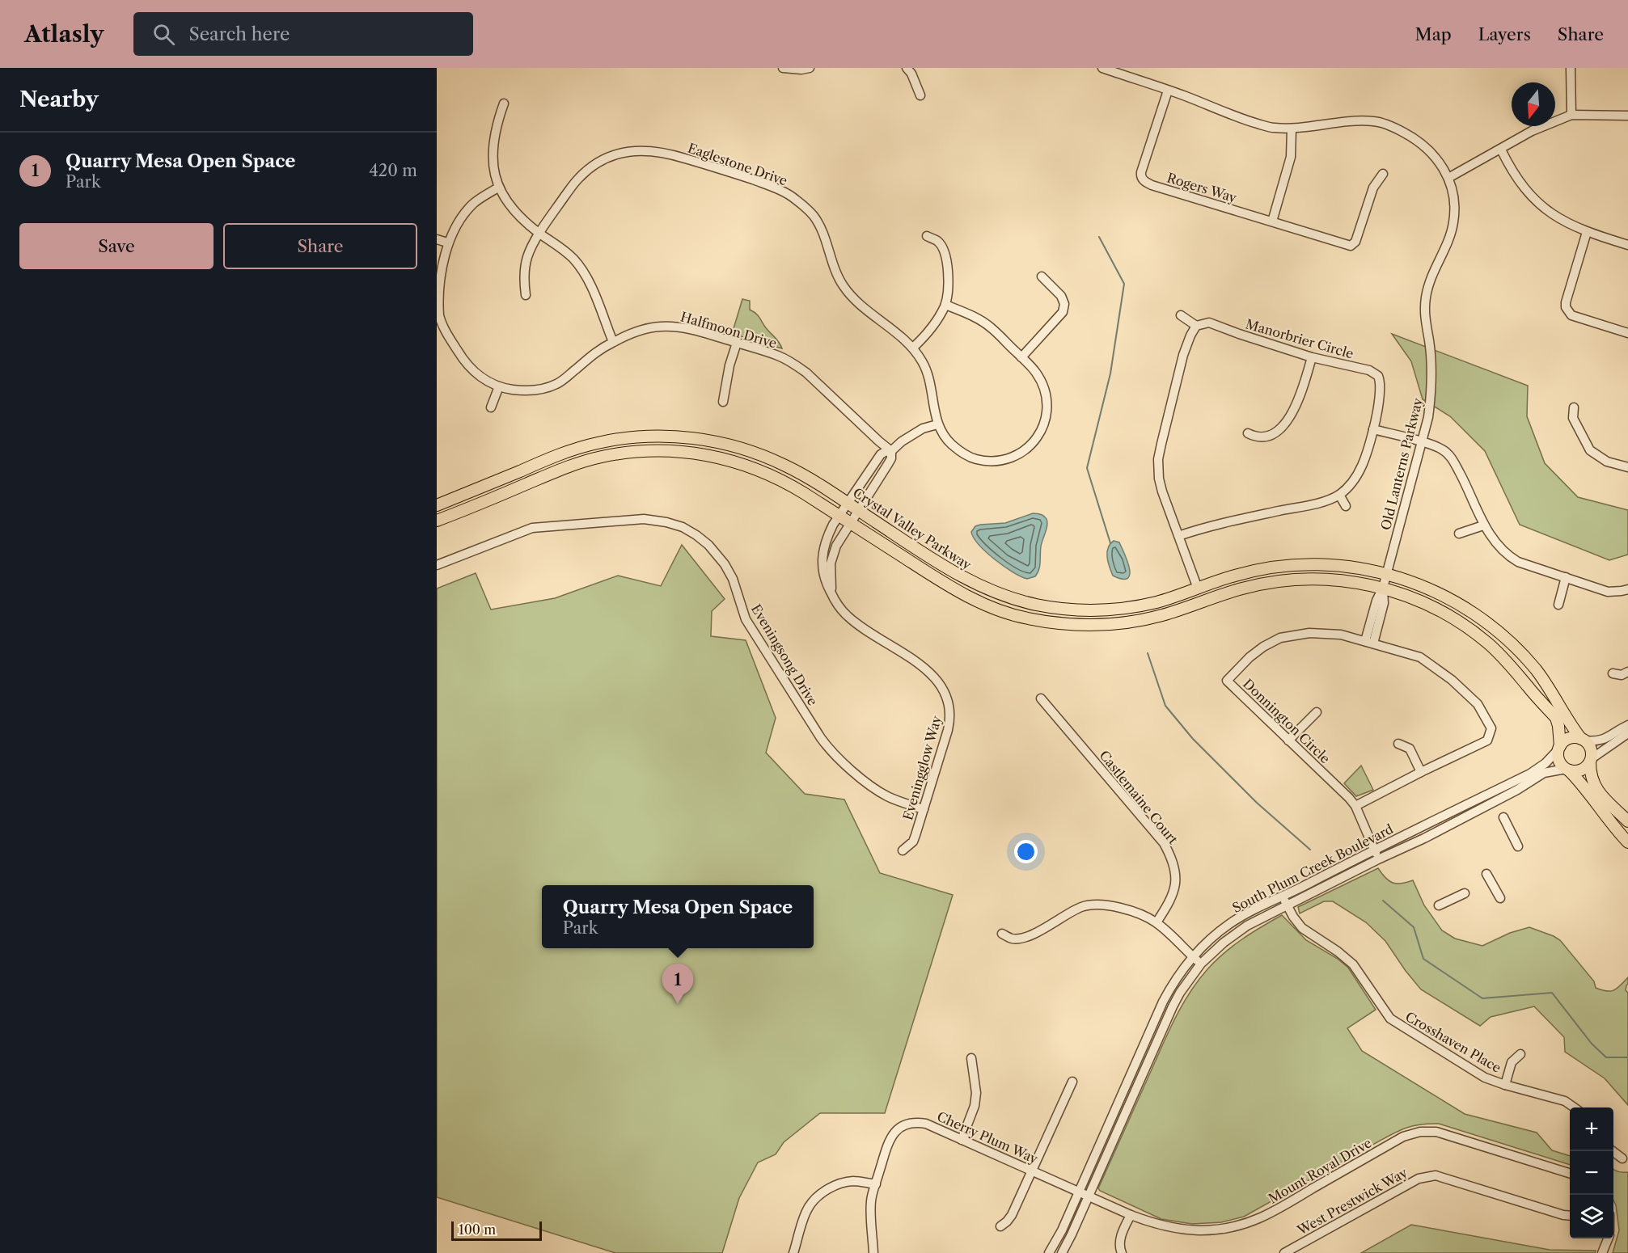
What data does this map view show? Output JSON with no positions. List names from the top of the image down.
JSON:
{
  "streets": {
    "main road": ["Crystal Valley Parkway"],
    "street": [
      "Eaglestone Drive",
      "Rogers Way",
      "Halfmoon Drive",
      "Manorbrier Circle",
      "Old Lanterns Parkway",
      "Eveningsong Drive",
      "Donnington Circle",
      "Eveningglow Way",
      "Castlemaine Court",
      "South Plum Creek Boulevard",
      "Crosshaven Place",
      "Cherry Plum Way",
      "Mount Royal Drive",
      "West Prestwick Way"
    ]
  },
  "crossings": [
    ["Eaglestone Drive", "Eveningglow Way"],
    ["Rogers Way", "Old Lanterns Parkway"],
    ["Halfmoon Drive", "Eveningglow Way"],
    ["Old Lanterns Parkway", "Crystal Valley Parkway"],
    ["Old Lanterns Parkway", "Donnington Circle"],
    ["Crystal Valley Parkway", "Eveningglow Way"],
    ["Crystal Valley Parkway", "South Plum Creek Boulevard"],
    ["Eveningsong Drive", "Eveningglow Way"],
    ["Donnington Circle", "South Plum Creek Boulevard"],
    ["South Plum Creek Boulevard", "Crosshaven Place"],
    ["South Plum Creek Boulevard", "Cherry Plum Way"],
    ["South Plum Creek Boulevard", "Mount Royal Drive"],
    ["Cherry Plum Way", "Mount Royal Drive"]
  ],
  "scale_bar": "100 m",
  "north": "bottom",
  "page": {
    "header": "Atlasly",
    "search": "Search here",
    "nav": ["Map", "Layers", "Share"],
    "heading": "Nearby",
    "list": [
      {
        "mark": "1",
        "name": "Quarry Mesa Open Space",
        "note": "Park",
        "value": "420 m"
      }
    ],
    "buttons": ["Save", "Share"],
    "popup": ["Quarry Mesa Open Space", "Park"],
    "pins": "1",
    "map_buttons": ["+", "−"],
    "scale": "100 m"
  }
}
